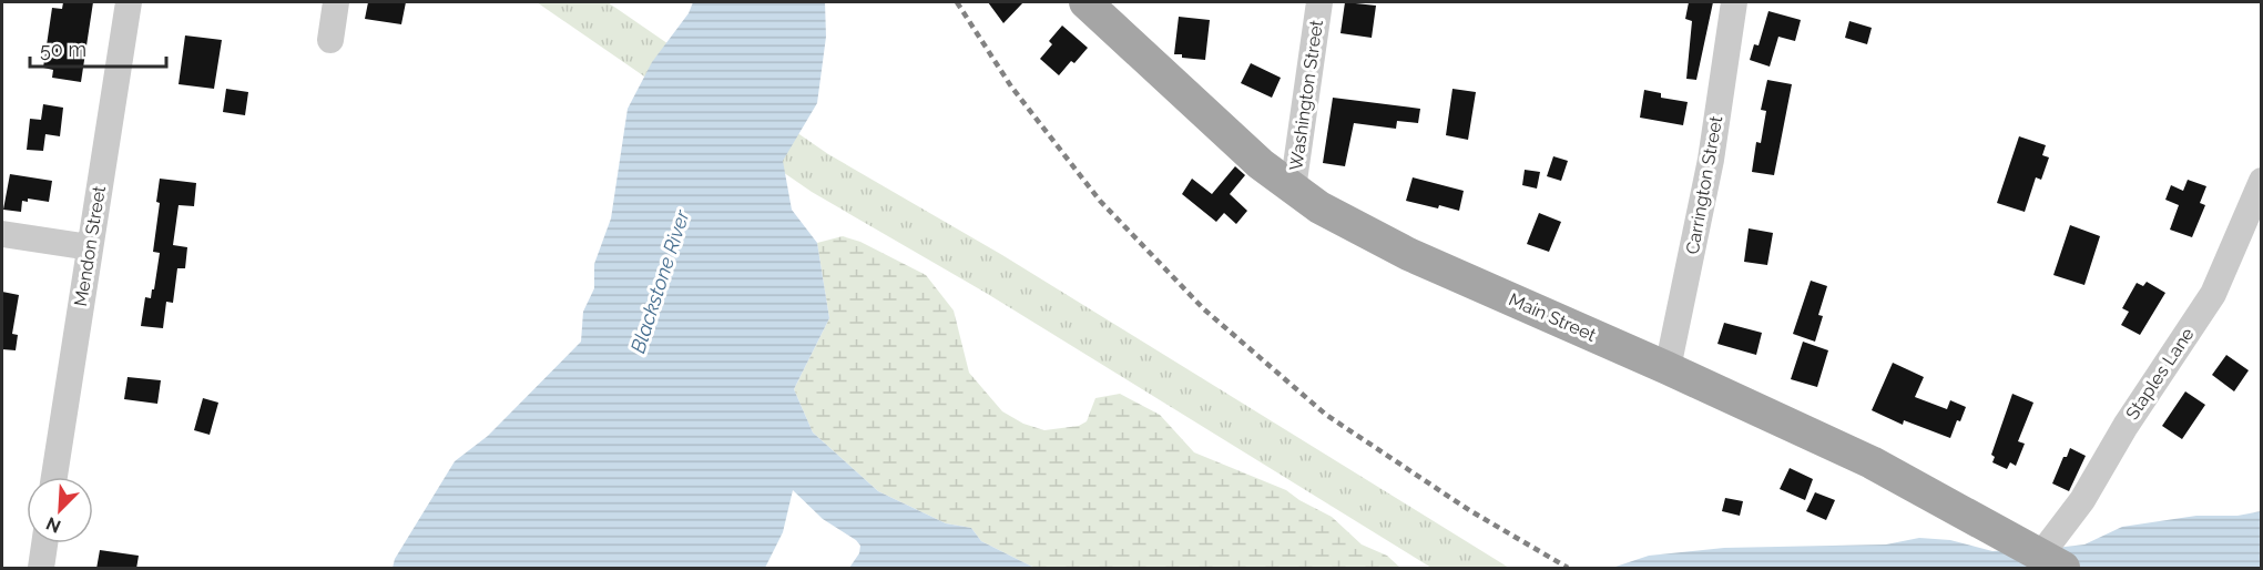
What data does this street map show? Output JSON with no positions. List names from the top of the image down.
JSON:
{
  "streets": {
    "main road": ["Main Street"],
    "street": [
      "Washington Street",
      "Carrington Street",
      "Mendon Street",
      "Staples Lane"
    ]
  },
  "crossings": [
    ["Washington Street", "Main Street"],
    ["Carrington Street", "Main Street"],
    ["Main Street", "Staples Lane"]
  ],
  "water": ["Blackstone River"],
  "scale_bar": "50 m",
  "north": "bottom left"
}
